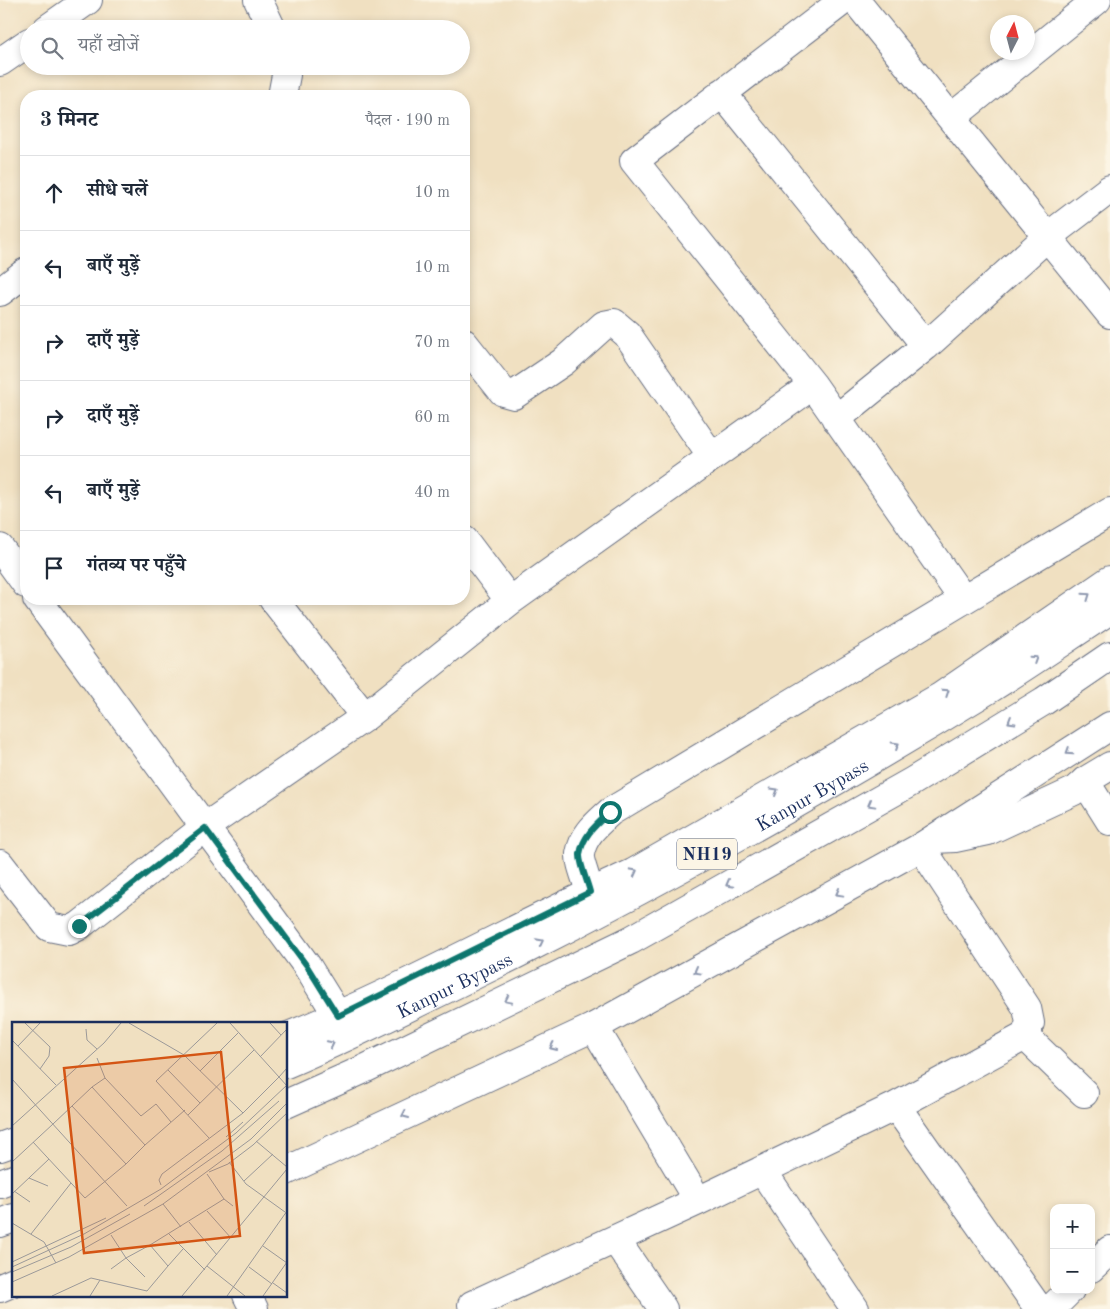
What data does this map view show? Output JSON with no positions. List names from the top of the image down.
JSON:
{
  "streets": {
    "main road": ["Kanpur Bypass", "NH19"]
  },
  "north": "top",
  "page": {
    "search": "यहाँ खोजें",
    "heading": ["3 मिनट", "पैदल · 190 m"],
    "list": [
      ["सीधे चलें", "10 m"],
      ["बाएँ मुड़ें", "10 m"],
      ["दाएँ मुड़ें", "70 m"],
      ["दाएँ मुड़ें", "60 m"],
      ["बाएँ मुड़ें", "40 m"],
      "गंतव्य पर पहुँचे"
    ],
    "map_buttons": ["+", "−"]
  }
}
